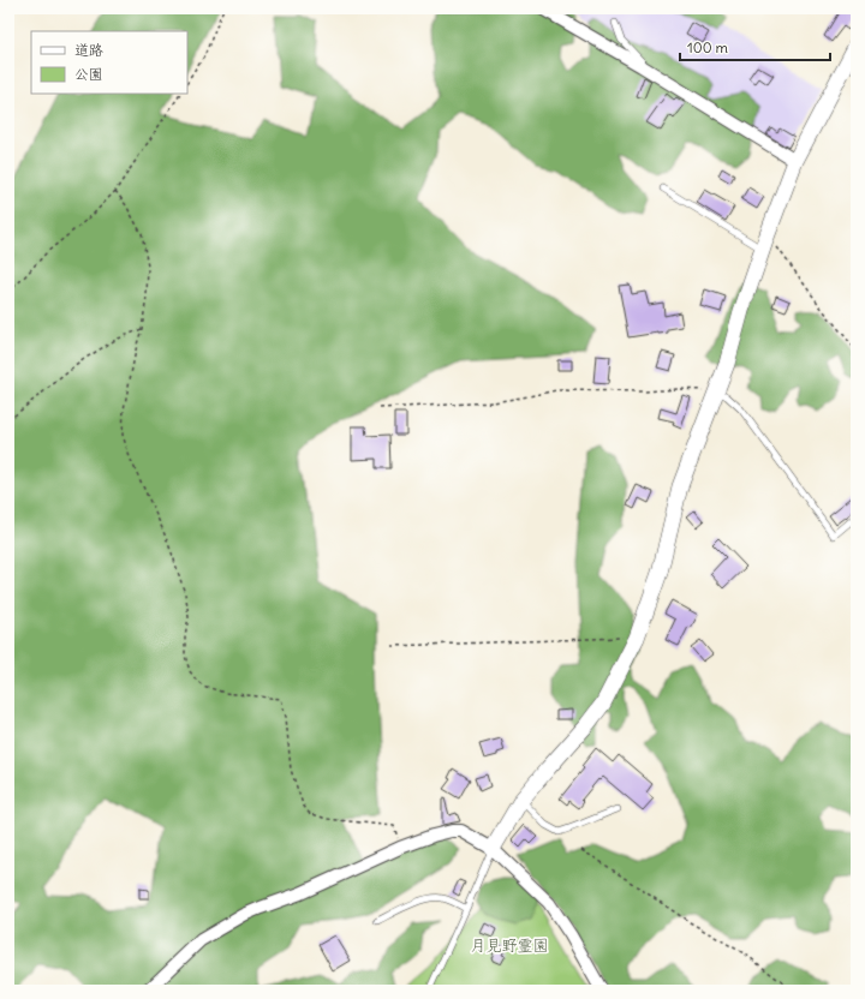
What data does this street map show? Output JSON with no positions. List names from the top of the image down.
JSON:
{
  "parks": ["月見野霊園"],
  "legend": ["道路", "公園"],
  "scale_bar": "100 m"
}
